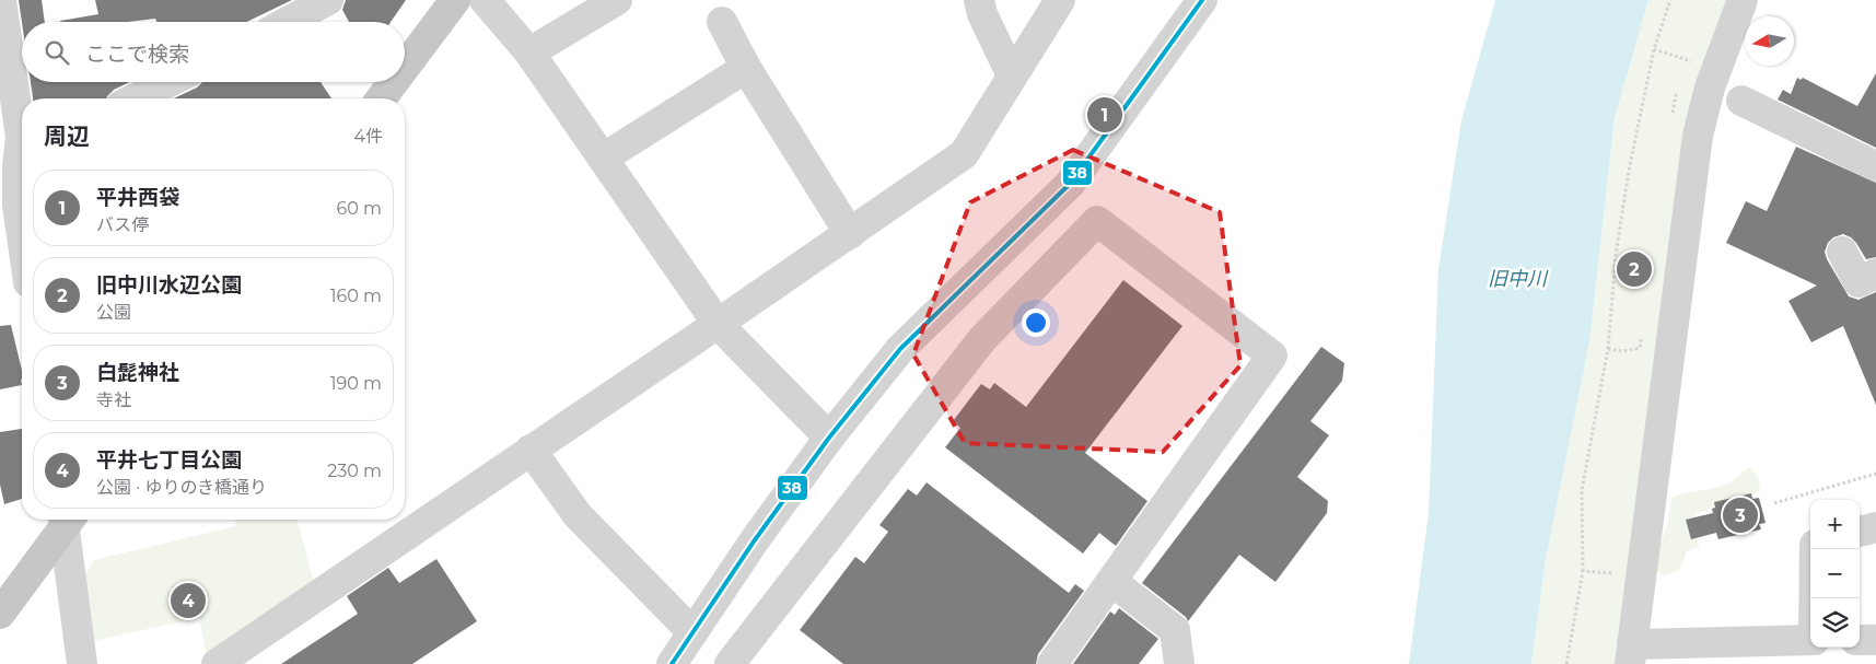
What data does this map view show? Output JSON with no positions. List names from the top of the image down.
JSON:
{
  "water": ["旧中川"],
  "lines": ["transit line 38"],
  "north": "left",
  "page": {
    "search": "ここで検索",
    "pins": [
      "1",
      "2",
      "3",
      "4"
    ],
    "heading": ["周辺", "4件"],
    "list": [
      {
        "mark": "1",
        "name": "平井西袋",
        "note": "バス停",
        "value": "60 m"
      },
      {
        "mark": "2",
        "name": "旧中川水辺公園",
        "note": "公園",
        "value": "160 m"
      },
      {
        "mark": "3",
        "name": "白髭神社",
        "note": "寺社",
        "value": "190 m"
      },
      {
        "mark": "4",
        "name": "平井七丁目公園",
        "note": "公園 · ゆりのき橋通り",
        "value": "230 m"
      }
    ],
    "map_buttons": ["+", "−"]
  }
}
